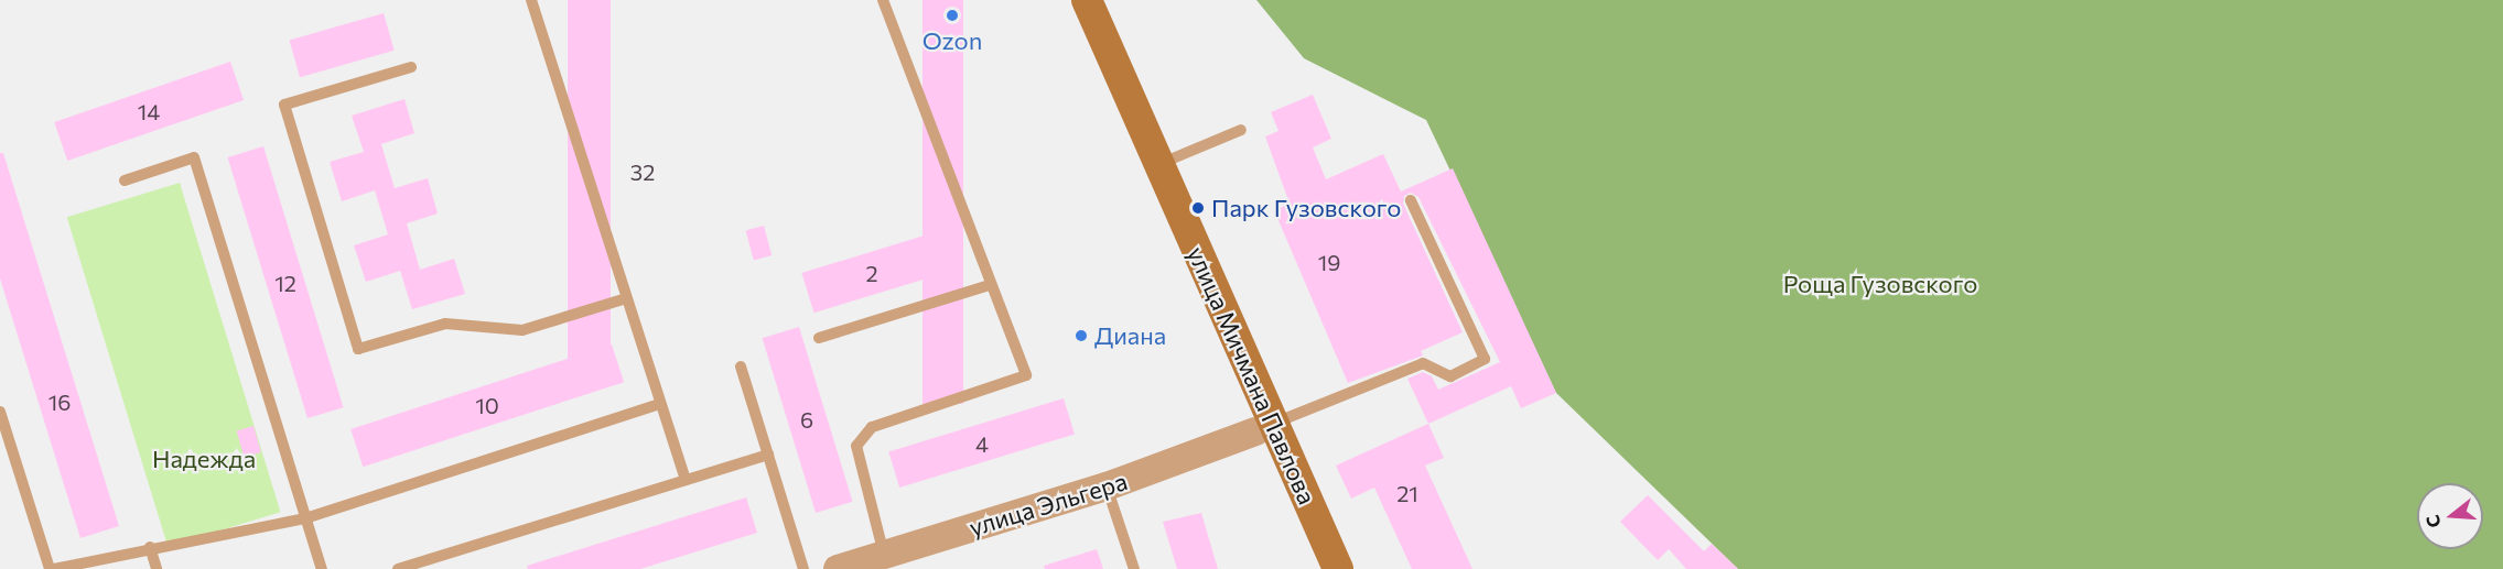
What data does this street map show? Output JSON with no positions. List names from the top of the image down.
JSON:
{
  "streets": {
    "main road": ["улица Мичмана Павлова"],
    "street": ["улица Эльгера"]
  },
  "crossings": [
    ["улица Мичмана Павлова", "улица Эльгера"]
  ],
  "parks": ["Роща Гузовского", "Надежда"],
  "places": ["Ozon", "Парк Гузовского", "Диана"],
  "house_numbers": [
    "14",
    "32",
    "19",
    "2",
    "12",
    "16",
    "10",
    "6",
    "4",
    "21"
  ],
  "north": "left"
}
